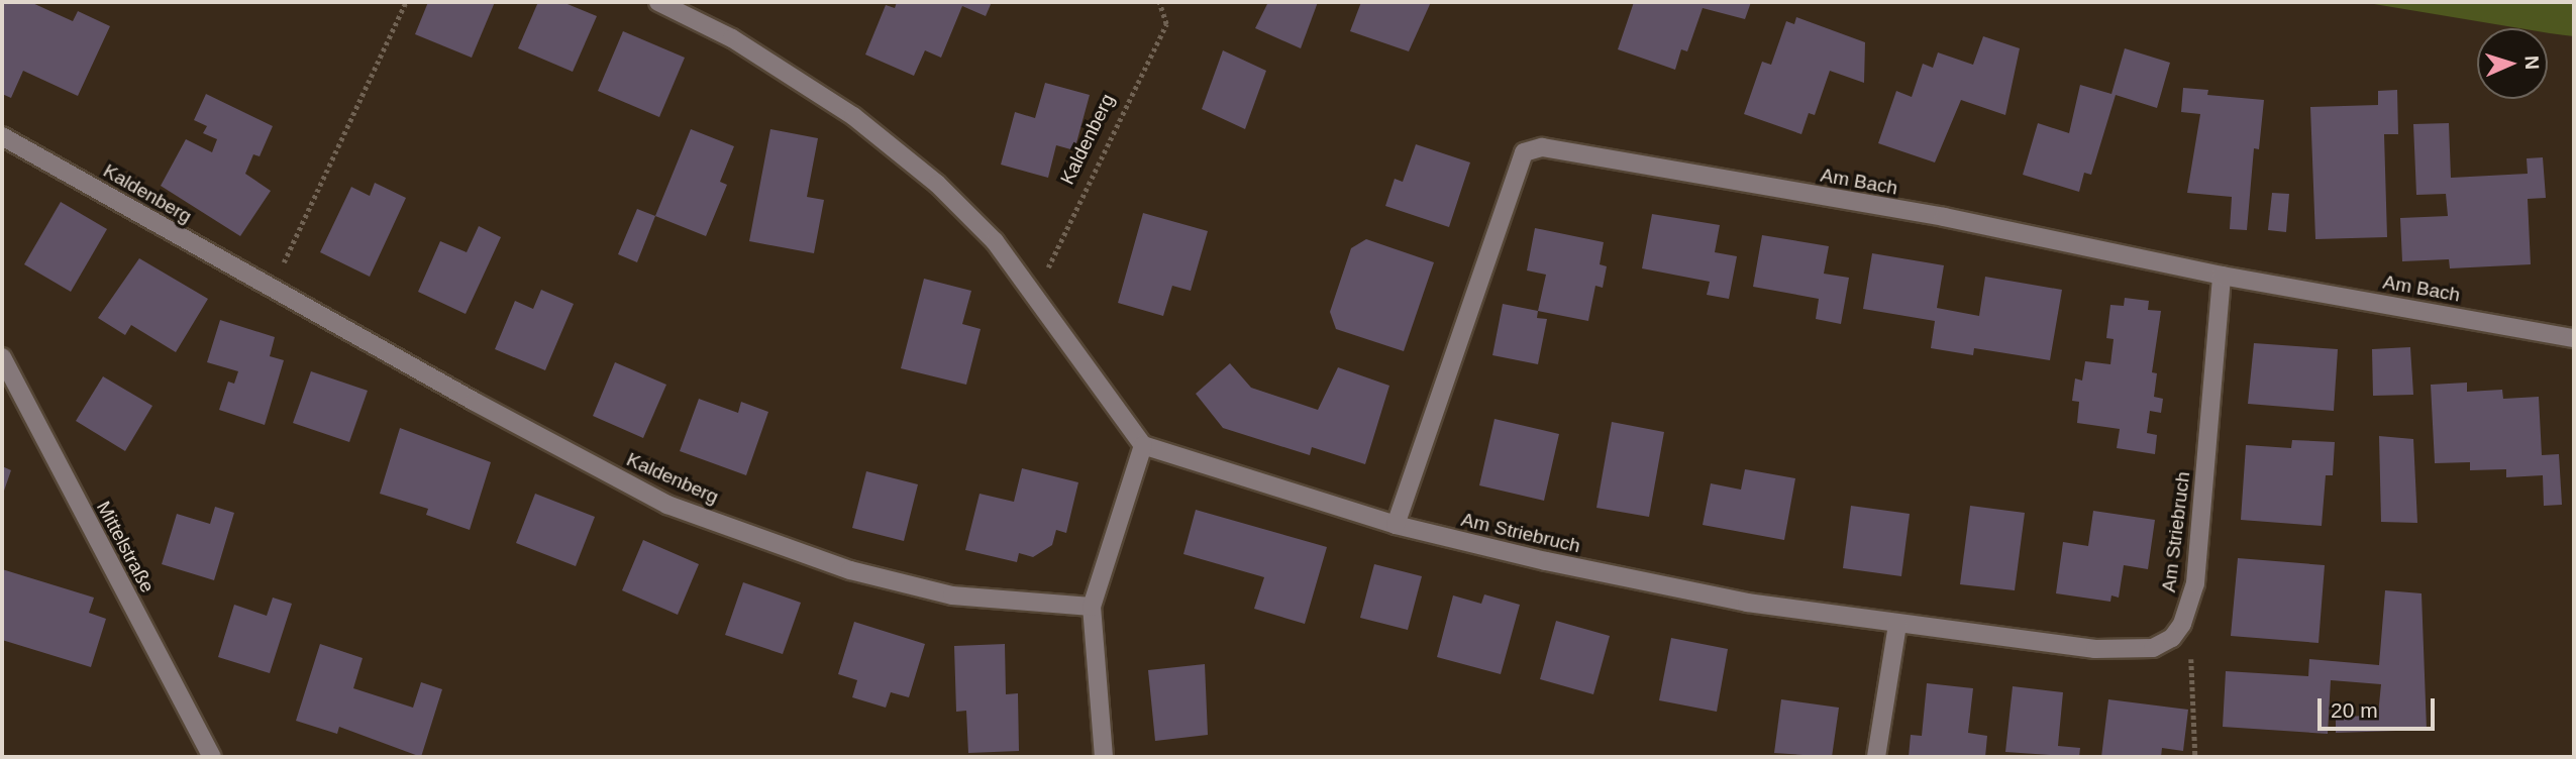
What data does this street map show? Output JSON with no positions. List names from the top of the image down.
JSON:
{
  "streets": {
    "street": [
      "Kaldenberg",
      "Am Bach",
      "Am Striebruch",
      "Mittelstraße"
    ]
  },
  "crossings": [
    ["Am Bach", "Am Striebruch"]
  ],
  "scale_bar": "20 m",
  "north": "right"
}
